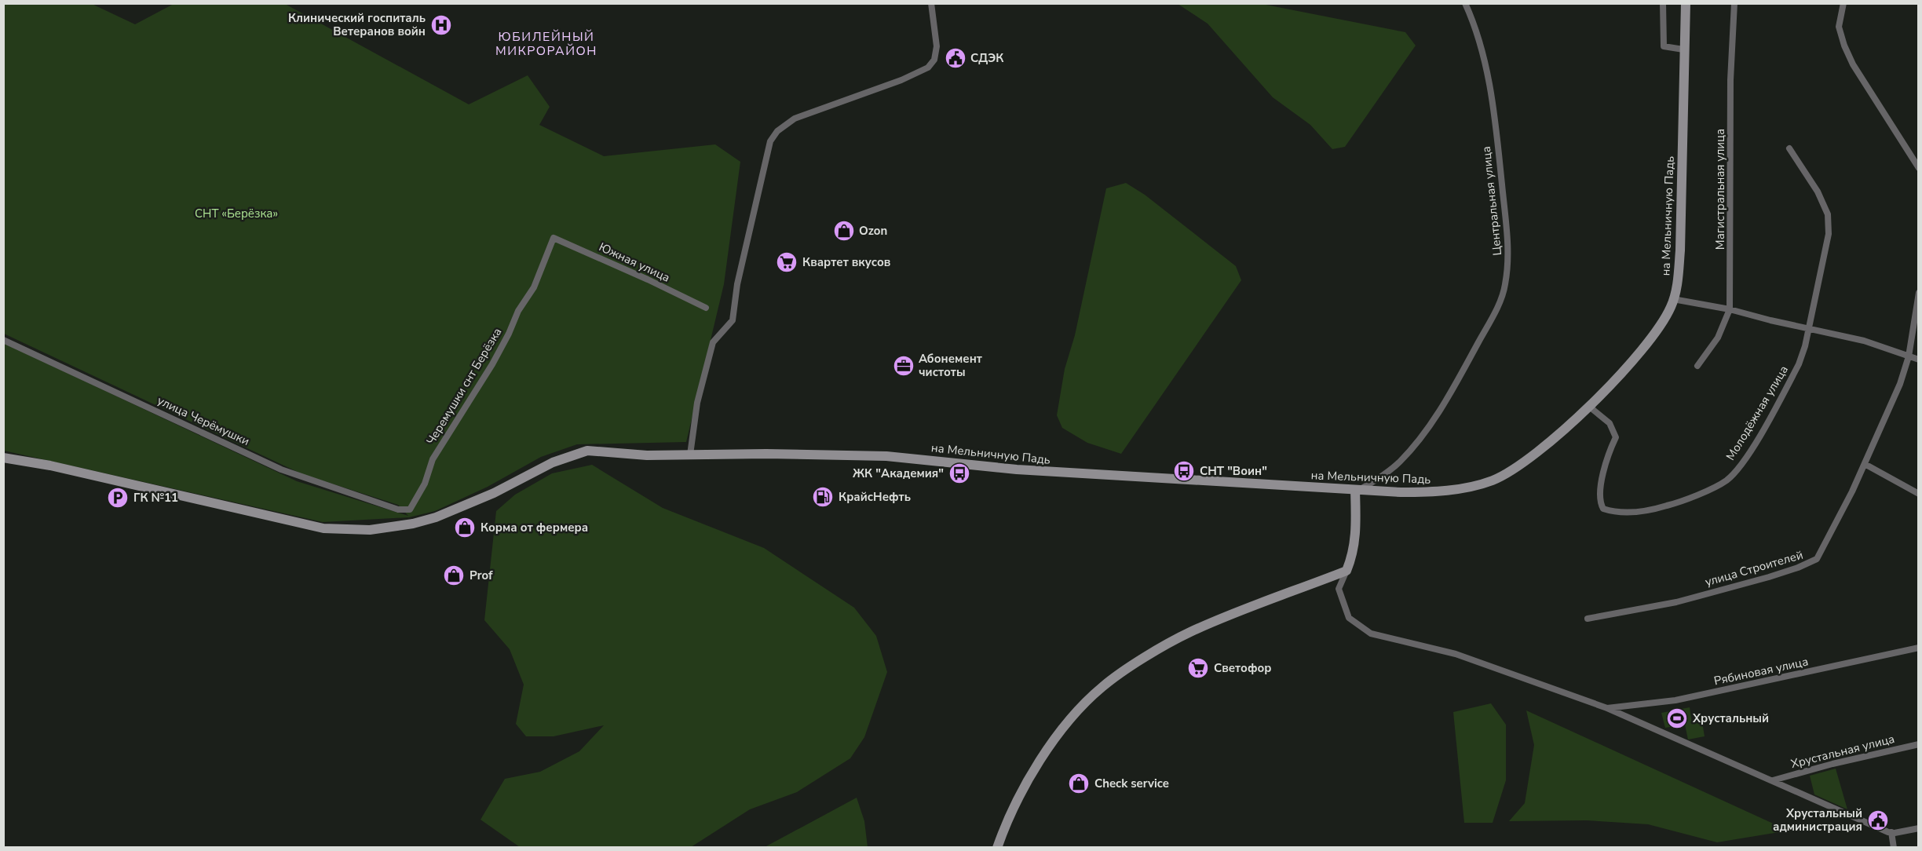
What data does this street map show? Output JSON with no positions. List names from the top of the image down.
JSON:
{
  "streets": {
    "street": [
      "Магистральная улица",
      "Центральная улица",
      "на Мельничную Падь",
      "Южная улица",
      "Черемушки снт Берёзка",
      "Молодёжная улица",
      "улица Черёмушки",
      "улица Строителей",
      "Рябиновая улица",
      "Хрустальная улица"
    ]
  },
  "crossings": [
    ["Центральная улица", "на Мельничную Падь"],
    ["на Мельничную Падь", "Молодёжная улица"],
    ["Южная улица", "Черемушки снт Берёзка"],
    ["Черемушки снт Берёзка", "улица Черёмушки"]
  ],
  "districts": ["ЮБИЛЕЙНЫЙ МИКРОРАЙОН"],
  "parks": ["СНТ «Берёзка»"],
  "places": {
    "hospital": ["Клинический госпиталь Ветеранов войн"],
    "public building": ["СДЭК", "Хрустальный администрация"],
    "shop": [
      "Ozon",
      "Корма от фермера",
      "Prof",
      "Check service"
    ],
    "supermarket": ["Квартет вкусов", "Светофор"],
    "office": ["Абонемент чистоты"],
    "bus stop": ["СНТ \"Воин\"", "ЖК \"Академия\""],
    "fuel station": ["КрайсНефть"],
    "parking": ["ГК №11"],
    "sports": ["Хрустальный"]
  }
}
